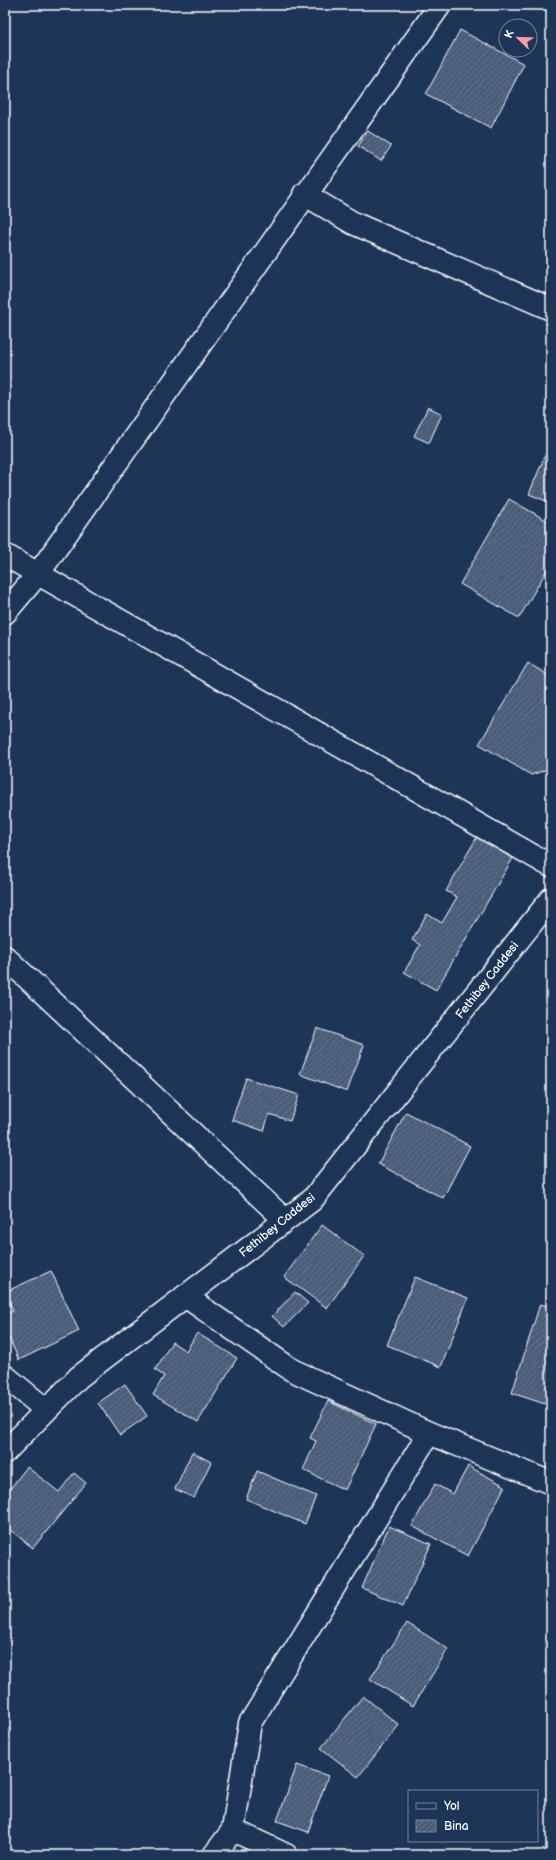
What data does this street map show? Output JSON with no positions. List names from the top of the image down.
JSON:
{
  "streets": {
    "street": ["Fethibey Caddesi"]
  },
  "legend": ["Yol", "Bina"],
  "north": "top left"
}
